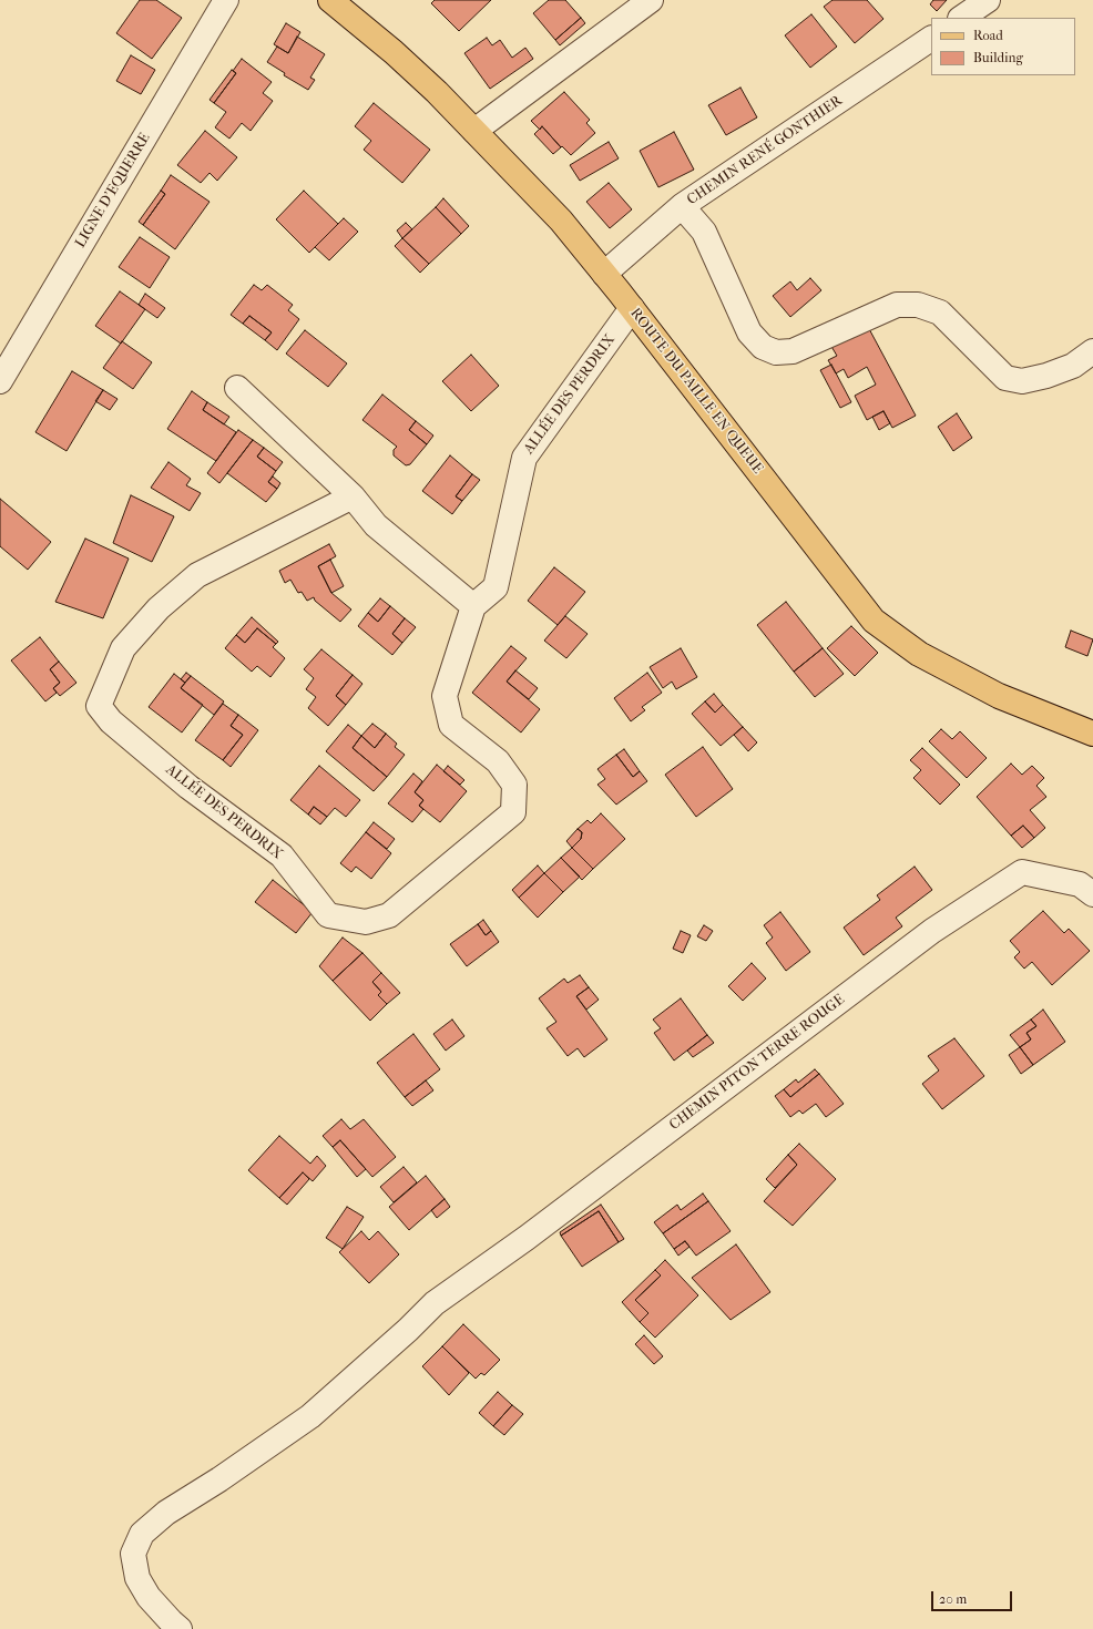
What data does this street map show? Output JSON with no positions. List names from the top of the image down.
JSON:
{
  "streets": {
    "main road": ["ROUTE DU PAILLE EN QUEUE"],
    "street": [
      "CHEMIN RENÉ GONTHIER",
      "LIGNE D'EQUERRE",
      "ALLÉE DES PERDRIX",
      "CHEMIN PITON TERRE ROUGE"
    ]
  },
  "crossings": [
    ["CHEMIN RENÉ GONTHIER", "ROUTE DU PAILLE EN QUEUE"],
    ["ROUTE DU PAILLE EN QUEUE", "ALLÉE DES PERDRIX"]
  ],
  "legend": ["Road", "Building"],
  "scale_bar": "20 m"
}
